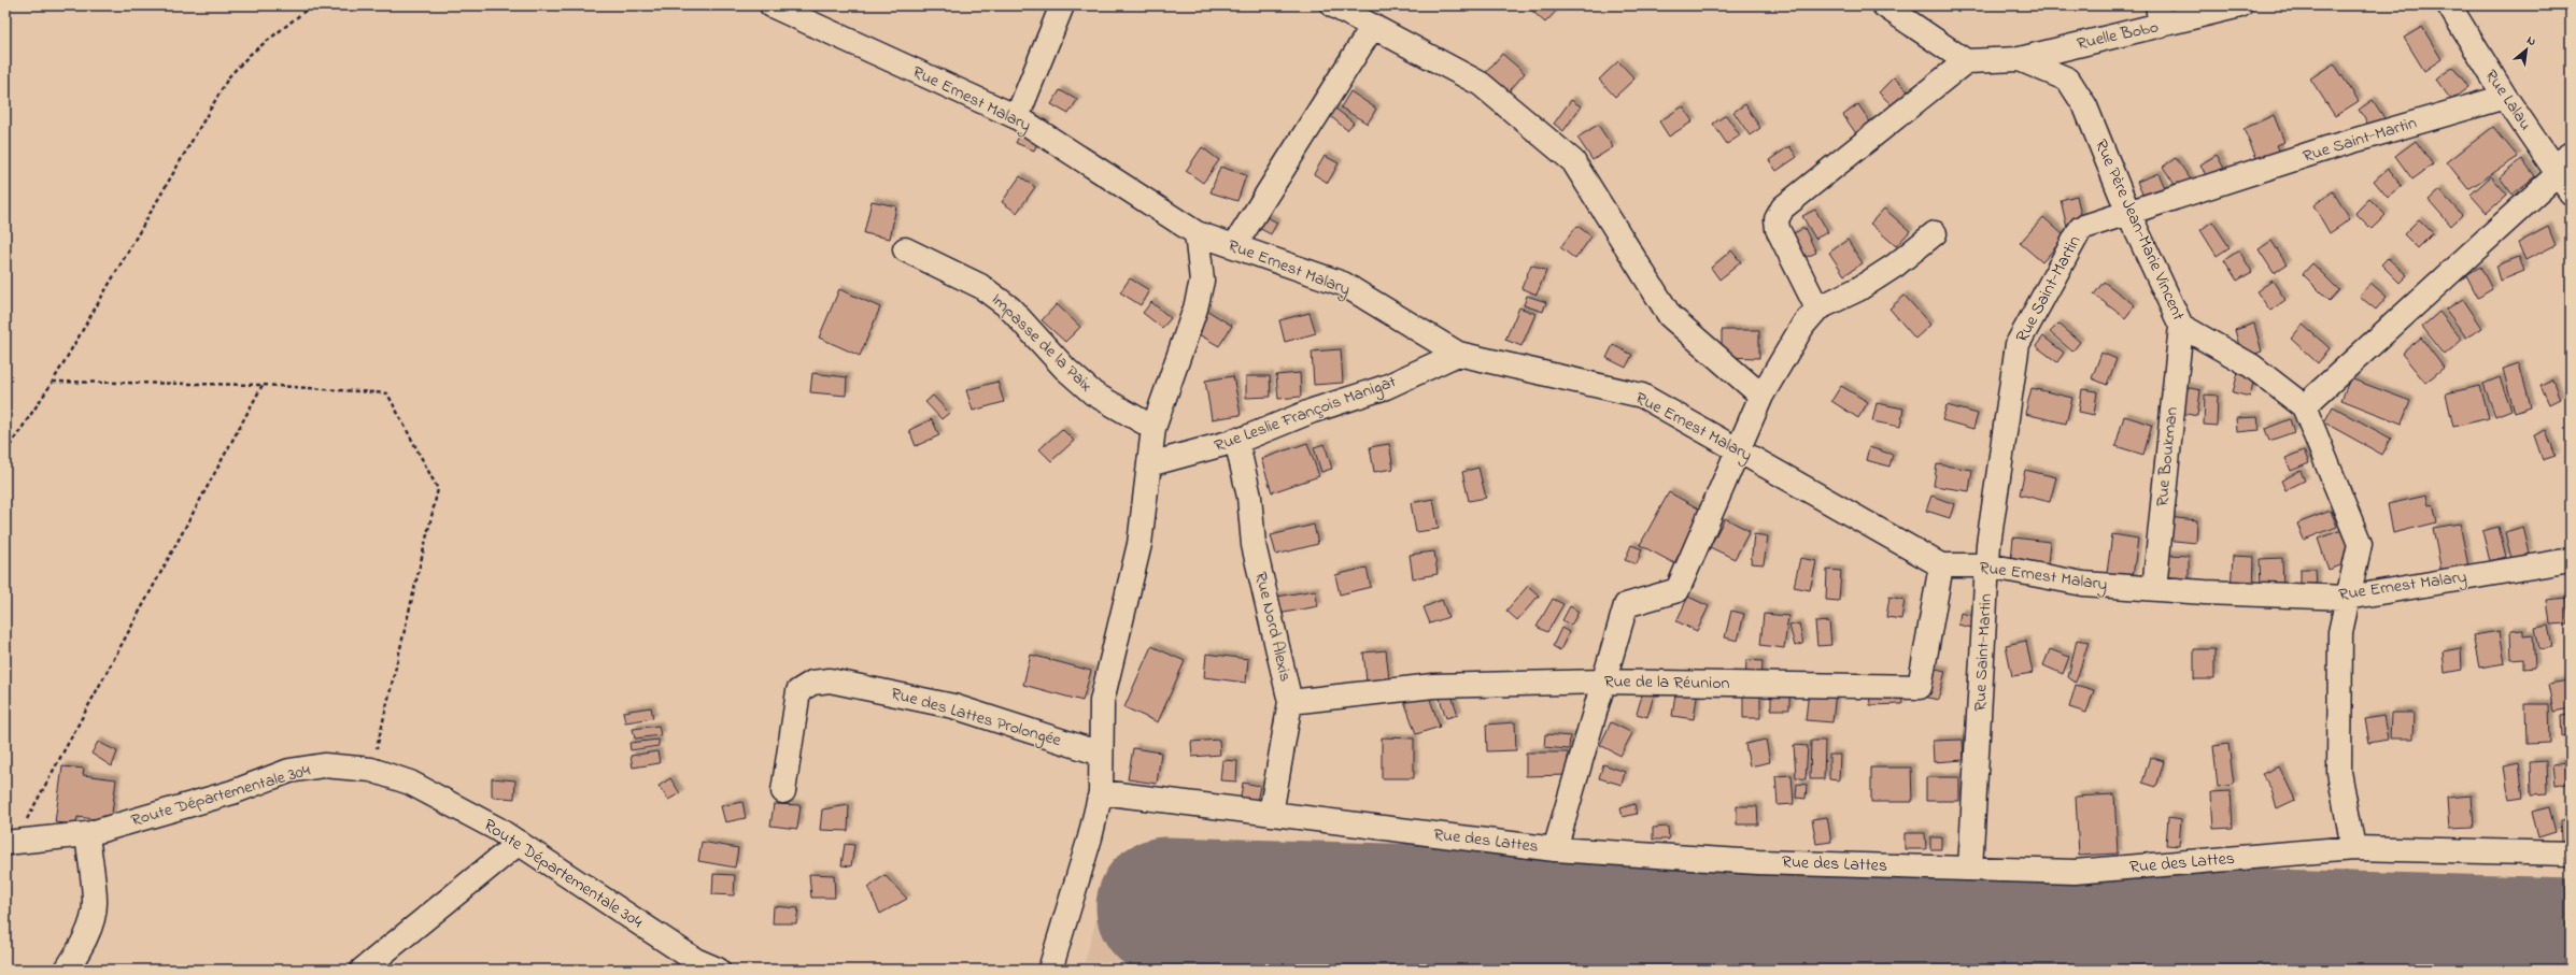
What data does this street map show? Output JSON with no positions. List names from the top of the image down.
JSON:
{
  "streets": {
    "street": [
      "Ruelle Bobo",
      "Rue Ernest Malary",
      "Rue Lalau",
      "Rue Saint-Martin",
      "Rue Père Jean-Marie Vincent",
      "Impasse de la Paix",
      "Rue Leslie François Manigat",
      "Rue Boukman",
      "Rue Nord Alexis",
      "Rue de la Réunion",
      "Rue des Lattes Prolongée",
      "Route Départementale 304",
      "Rue des Lattes"
    ]
  },
  "crossings": [
    ["Ruelle Bobo", "Rue Père Jean-Marie Vincent"],
    ["Rue Ernest Malary", "Rue Saint-Martin"],
    ["Rue Ernest Malary", "Rue Leslie François Manigat"],
    ["Rue Ernest Malary", "Rue Boukman"],
    ["Rue Ernest Malary", "Rue de la Réunion"],
    ["Rue Lalau", "Rue Saint-Martin"],
    ["Rue Saint-Martin", "Rue Père Jean-Marie Vincent"],
    ["Rue Saint-Martin", "Rue des Lattes"],
    ["Rue Père Jean-Marie Vincent", "Rue Boukman"],
    ["Rue Leslie François Manigat", "Rue Nord Alexis"],
    ["Rue Nord Alexis", "Rue de la Réunion"],
    ["Rue Nord Alexis", "Rue des Lattes"]
  ],
  "north": "top right"
}
